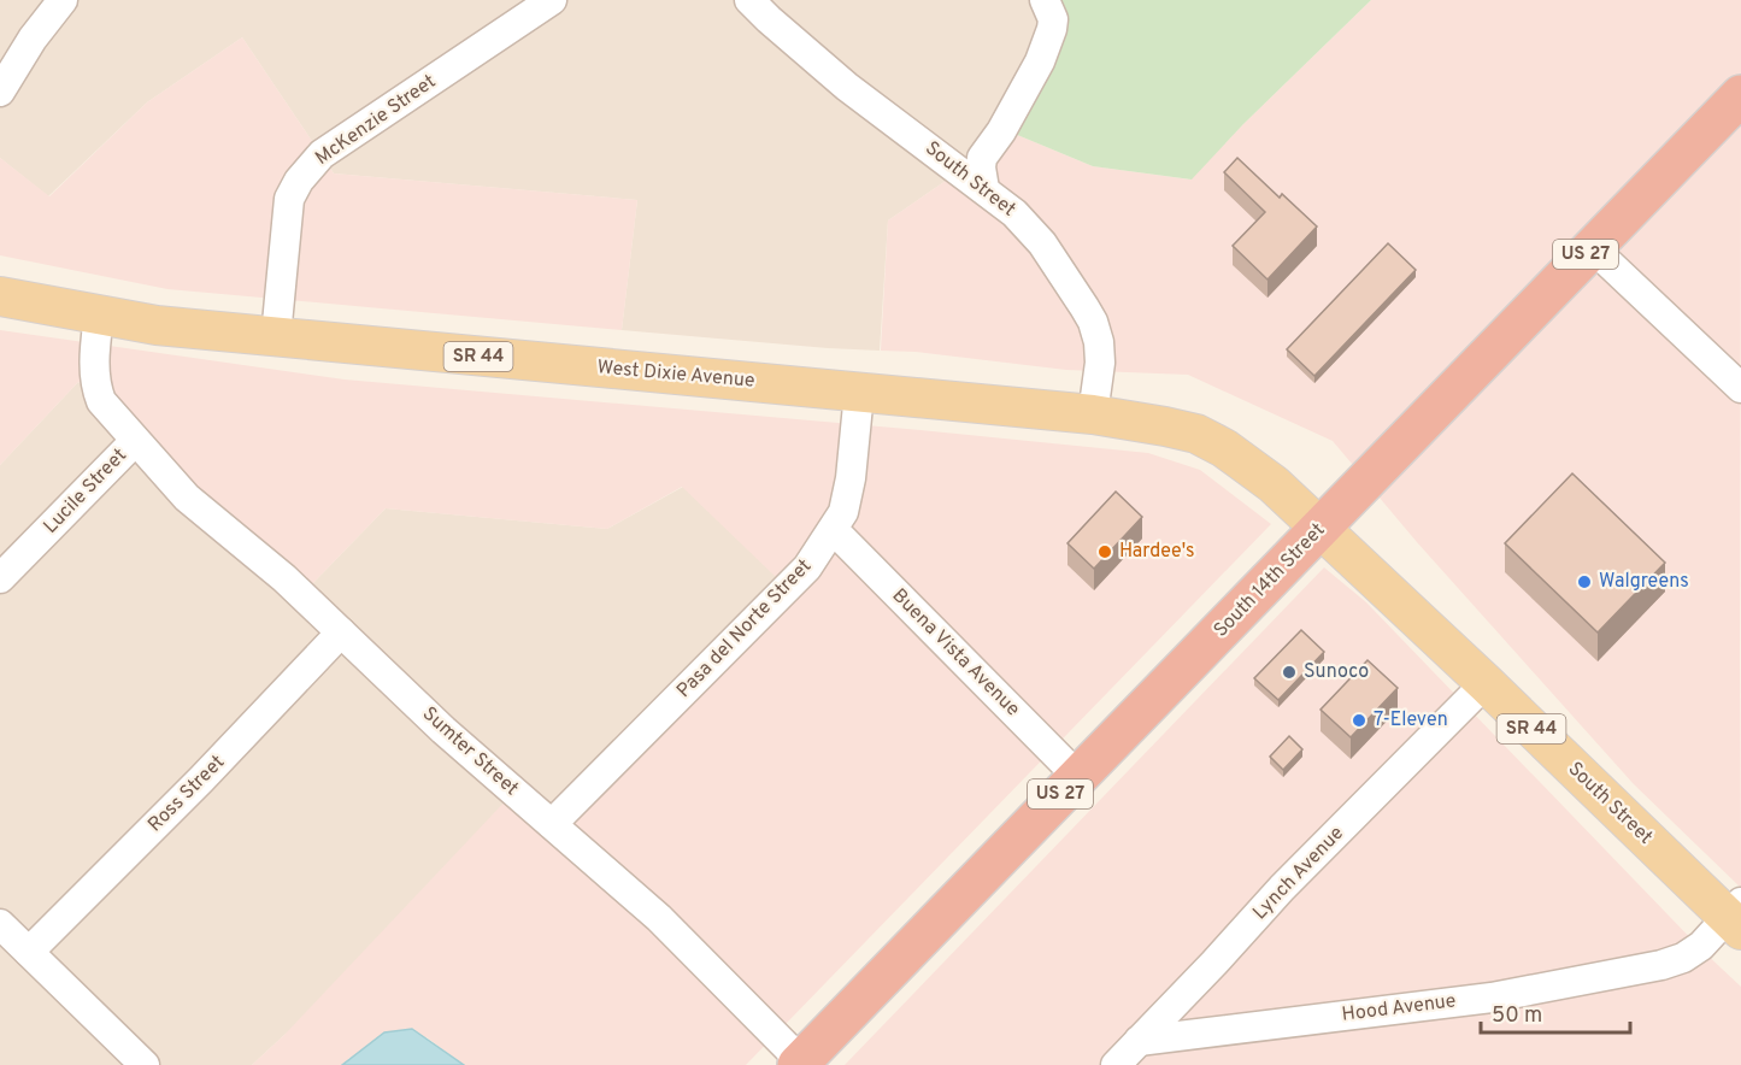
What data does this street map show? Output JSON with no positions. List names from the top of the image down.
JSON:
{
  "streets": {
    "highway": ["US 27", "South 14th Street"],
    "main road": ["South Street", "SR 44", "West Dixie Avenue"],
    "street": [
      "McKenzie Street",
      "Lucile Street",
      "Pasa del Norte Street",
      "Buena Vista Avenue",
      "Sumter Street",
      "Ross Street",
      "Lynch Avenue",
      "Hood Avenue"
    ]
  },
  "crossings": [
    ["McKenzie Street", "West Dixie Avenue"],
    ["South Street", "West Dixie Avenue"],
    ["South Street", "South 14th Street"],
    ["South Street", "Lynch Avenue"],
    ["South Street", "Hood Avenue"],
    ["West Dixie Avenue", "Lucile Street"],
    ["West Dixie Avenue", "South 14th Street"],
    ["West Dixie Avenue", "Pasa del Norte Street"],
    ["Lucile Street", "Sumter Street"],
    ["South 14th Street", "Buena Vista Avenue"],
    ["South 14th Street", "Sumter Street"],
    ["Pasa del Norte Street", "Buena Vista Avenue"],
    ["Pasa del Norte Street", "Sumter Street"],
    ["Sumter Street", "Ross Street"],
    ["Lynch Avenue", "Hood Avenue"]
  ],
  "places": [
    "Hardee's",
    "Walgreens",
    "Sunoco",
    "7-Eleven"
  ],
  "scale_bar": "50 m"
}
